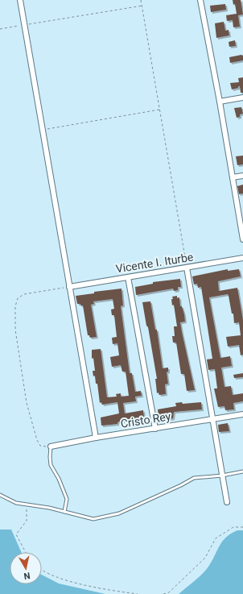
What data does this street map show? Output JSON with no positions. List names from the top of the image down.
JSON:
{
  "streets": {
    "street": ["Vicente I. Iturbe", "Cristo Rey"]
  },
  "north": "bottom"
}
